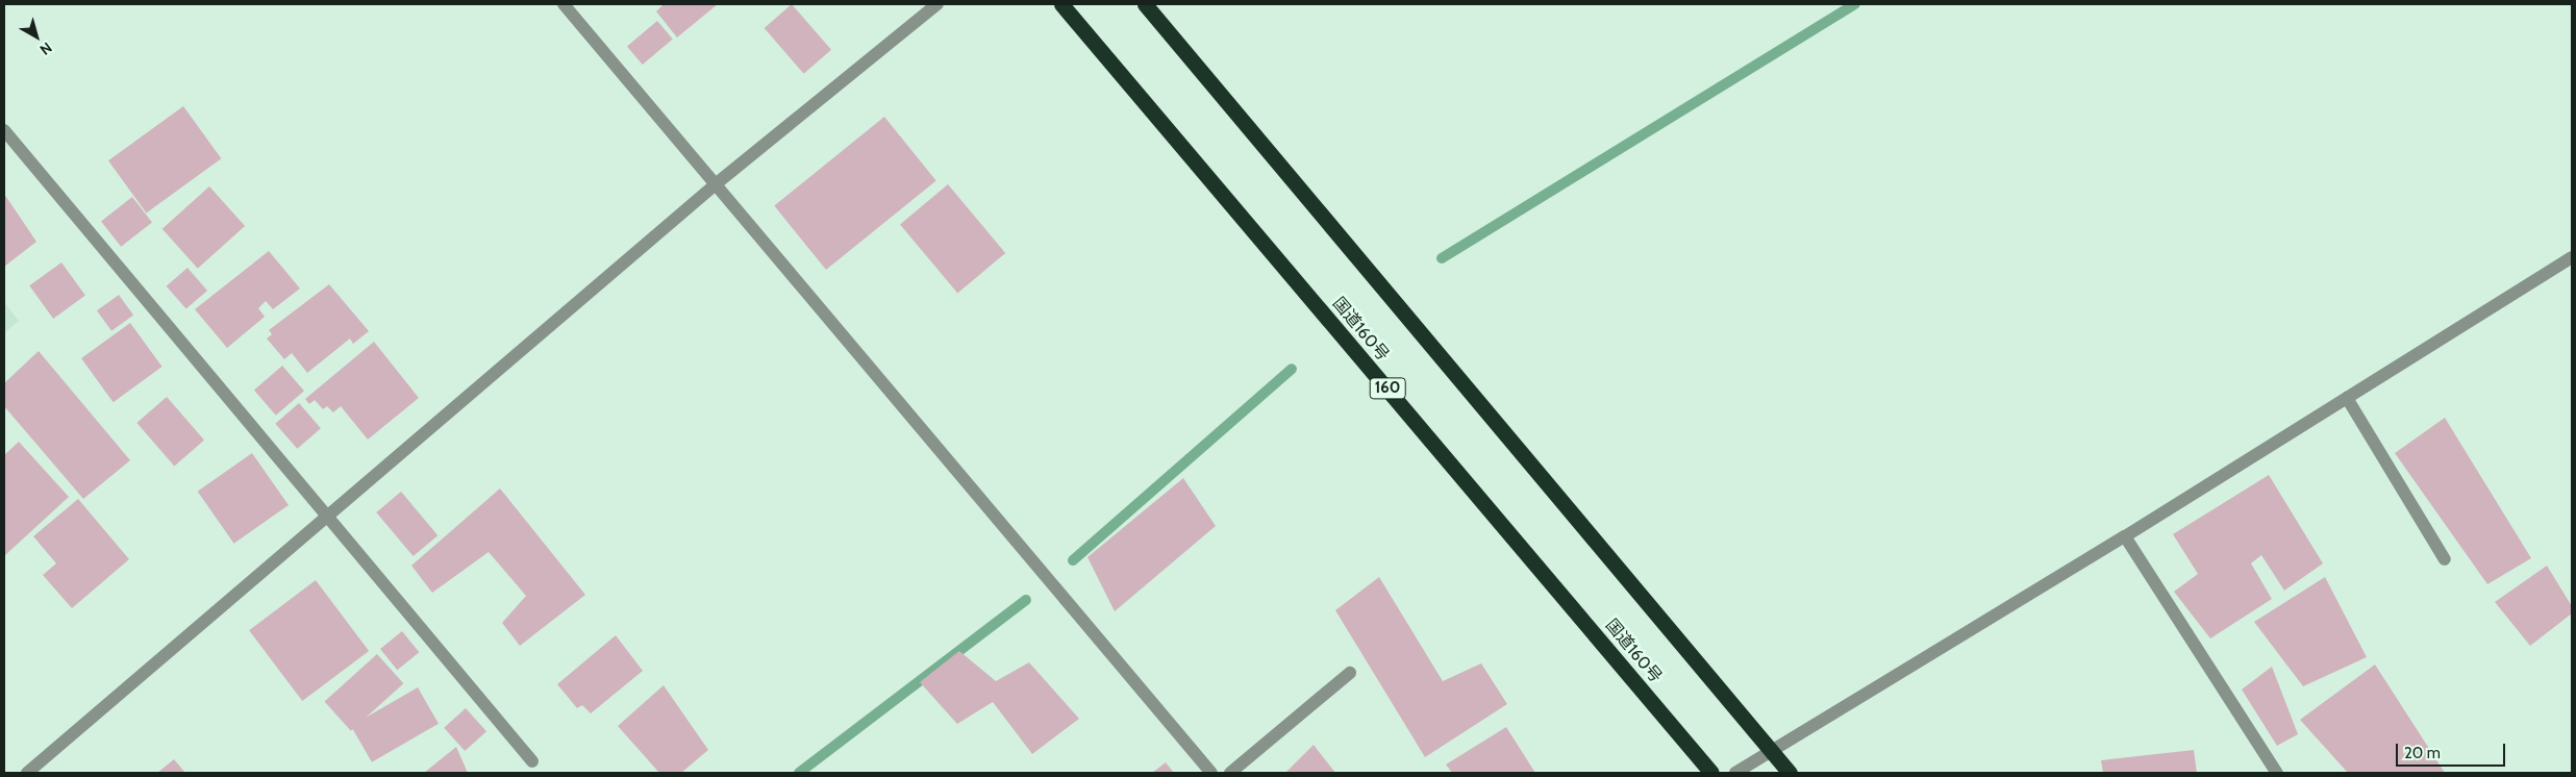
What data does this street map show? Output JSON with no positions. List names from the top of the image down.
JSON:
{
  "streets": {
    "highway": ["国道160号", "160"]
  },
  "scale_bar": "20 m",
  "north": "bottom right"
}
